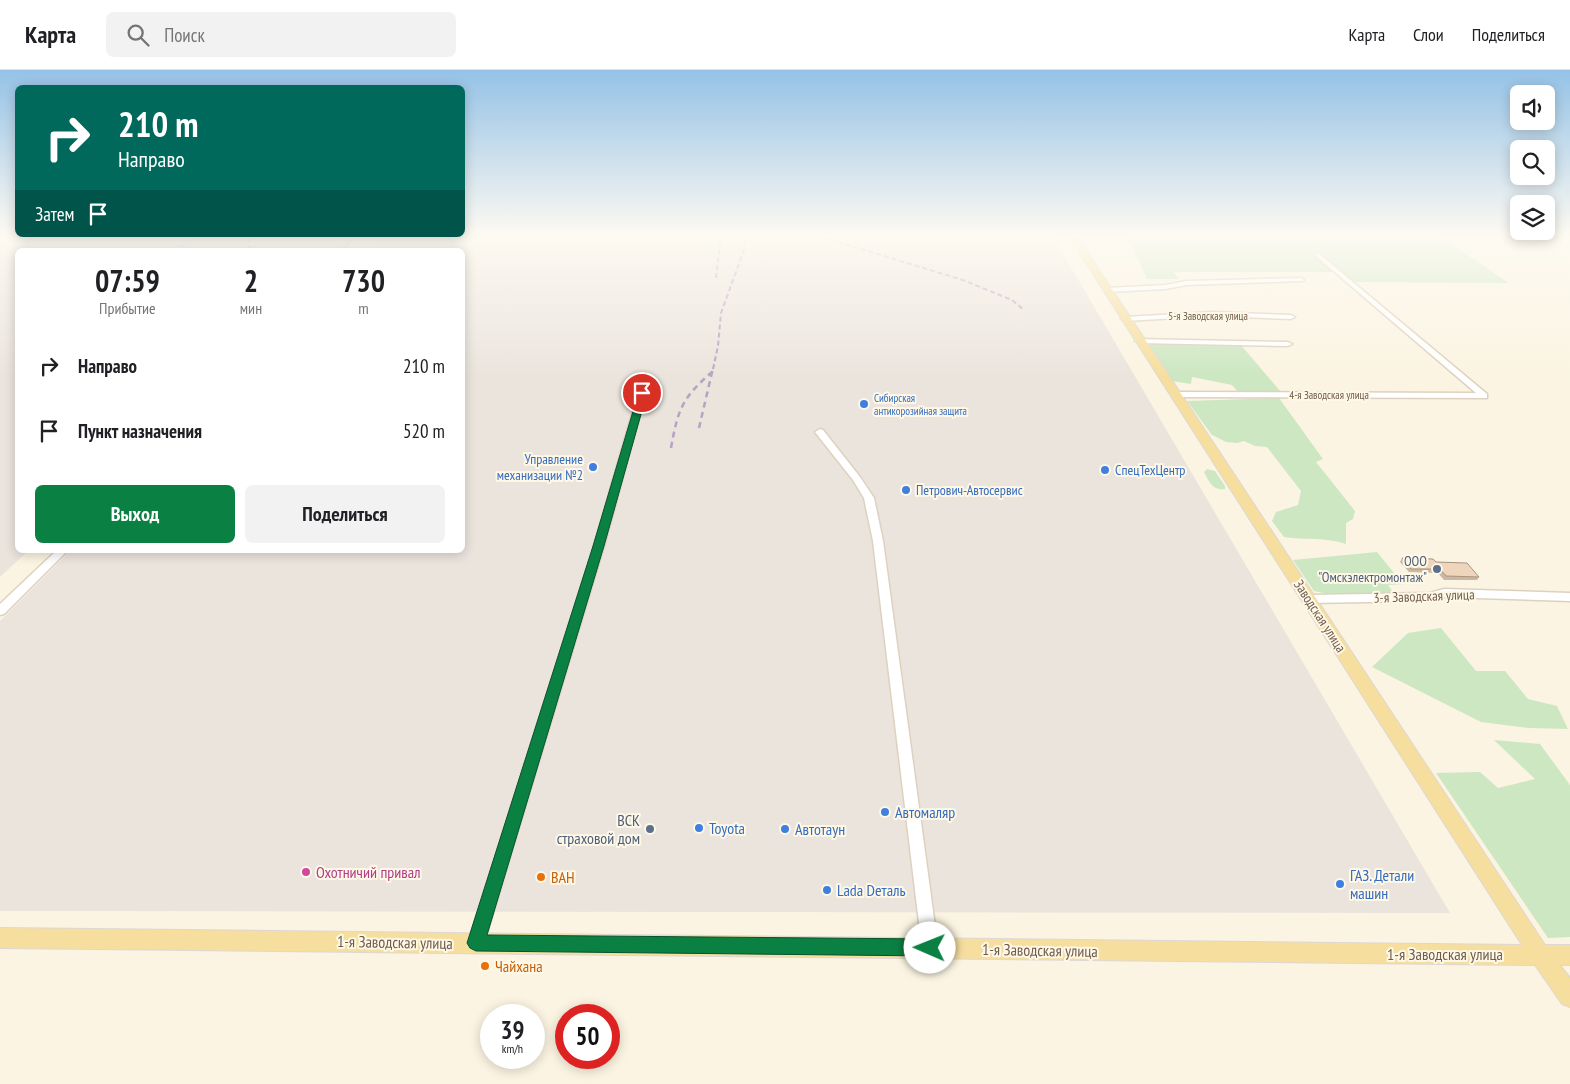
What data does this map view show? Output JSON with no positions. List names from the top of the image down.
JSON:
{
  "streets": {
    "main road": ["Заводская улица", "1-я Заводская улица"],
    "street": ["5-я Заводская улица", "4-я Заводская улица", "3-я Заводская улица"]
  },
  "crossings": [
    ["5-я Заводская улица", "Заводская улица"],
    ["4-я Заводская улица", "Заводская улица"],
    ["3-я Заводская улица", "Заводская улица"],
    ["Заводская улица", "1-я Заводская улица"]
  ],
  "places": [
    "Сибирская антикорозийная защита",
    "Управление механизации №2",
    "СпецТехЦентр",
    "Петрович-Автосервис",
    "ООО \"Омскэлектромонтаж\"",
    "Автомаляр",
    "Toyota",
    "ВСК страховой дом",
    "Автотаун",
    "Охотничий привал",
    "ВАН",
    "ГАЗ. Детали машин",
    "Lada Dеталь",
    "Чайхана"
  ],
  "page": {
    "header": "Карта",
    "search": "Поиск",
    "nav": ["Карта", "Слои", "Поделиться"],
    "turn": ["210 m", "Направо"],
    "then": "Затем",
    "eta": [
      "07:59",
      "Прибытие",
      "2",
      "мин",
      "730",
      "m"
    ],
    "list": [
      {
        "name": "Направо",
        "value": "210 m"
      },
      {
        "name": "Пункт назначения",
        "value": "520 m"
      }
    ],
    "buttons": ["Выход", "Поделиться"],
    "speed": "39 km/h",
    "limit": "50"
  }
}
